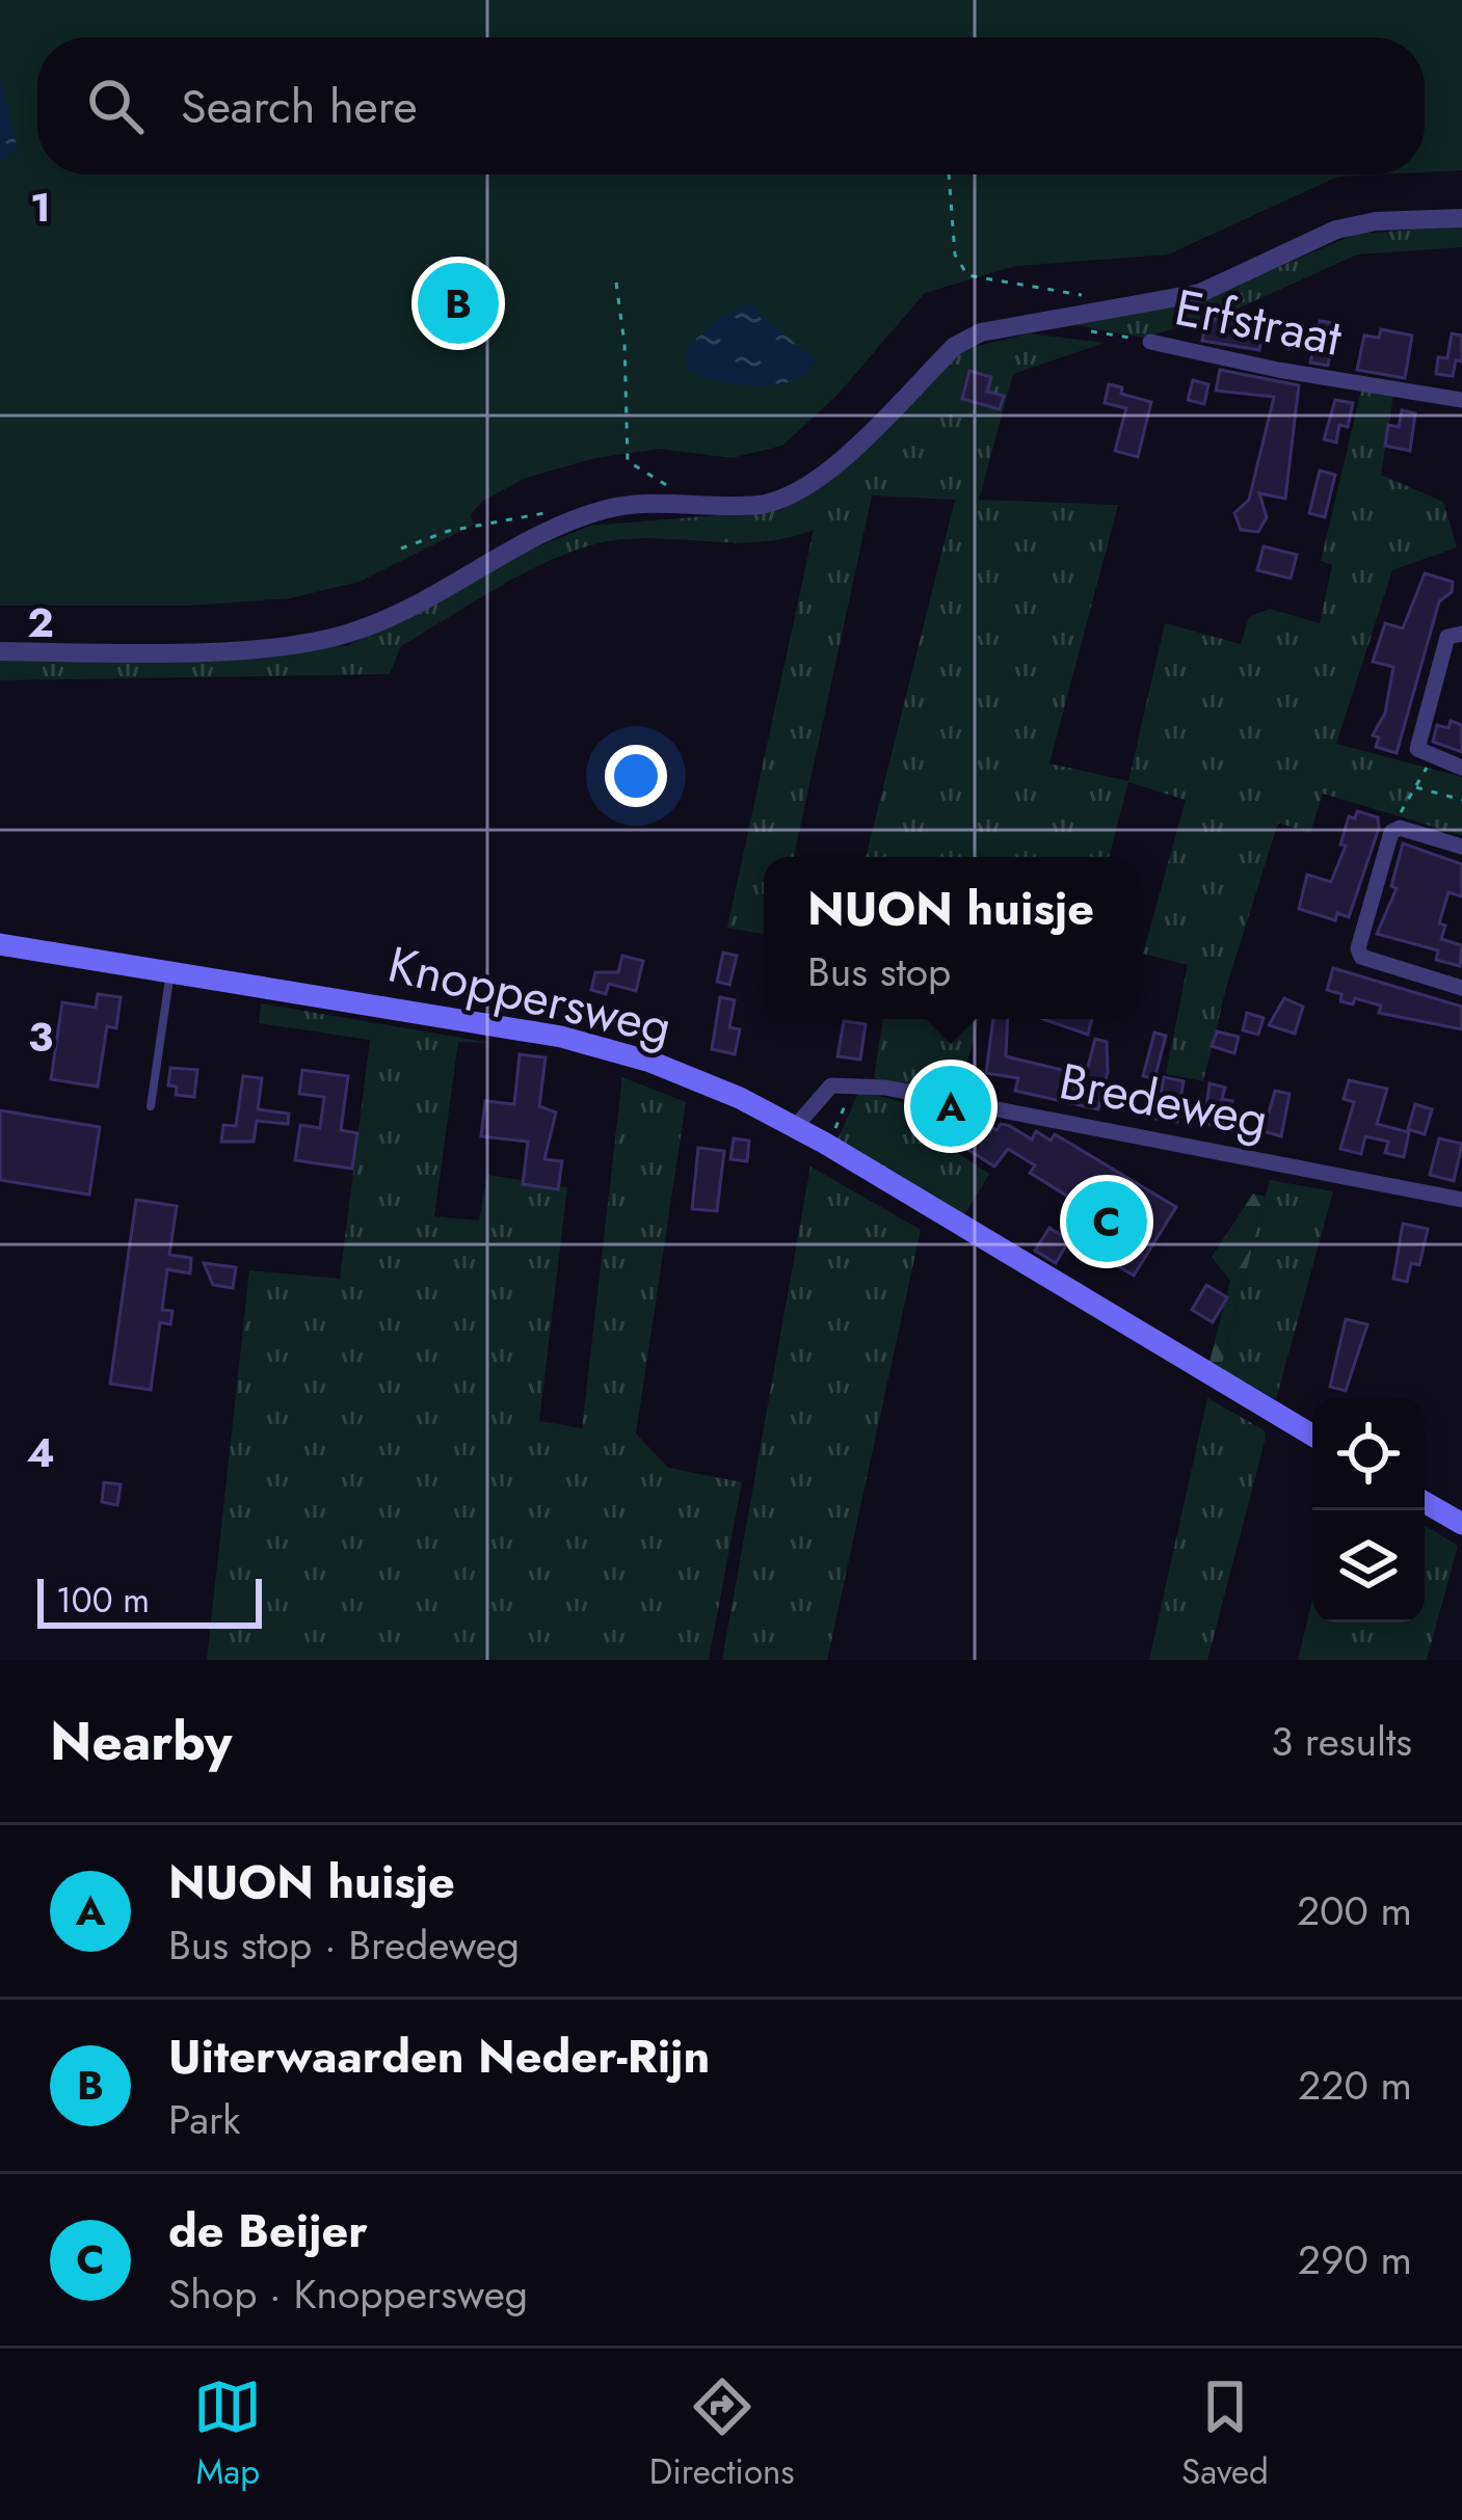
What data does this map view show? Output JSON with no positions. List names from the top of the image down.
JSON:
{
  "streets": {
    "main road": ["Knoppersweg"],
    "street": ["Erfstraat", "Bredeweg"]
  },
  "scale_bar": "100 m",
  "page": {
    "search": "Search here",
    "pins": ["B", "A", "C"],
    "popup": ["NUON huisje", "Bus stop"],
    "scale": "100 m",
    "heading": ["Nearby", "3 results"],
    "list": [
      {
        "mark": "A",
        "name": "NUON huisje",
        "note": "Bus stop · Bredeweg",
        "value": "200 m"
      },
      {
        "mark": "B",
        "name": "Uiterwaarden Neder-Rijn",
        "note": "Park",
        "value": "220 m"
      },
      {
        "mark": "C",
        "name": "de Beijer",
        "note": "Shop · Knoppersweg",
        "value": "290 m"
      }
    ],
    "nav": ["Map", "Directions", "Saved"]
  },
  "grid": {
    "rows": [
      "1",
      "2",
      "3",
      "4"
    ]
  }
}
